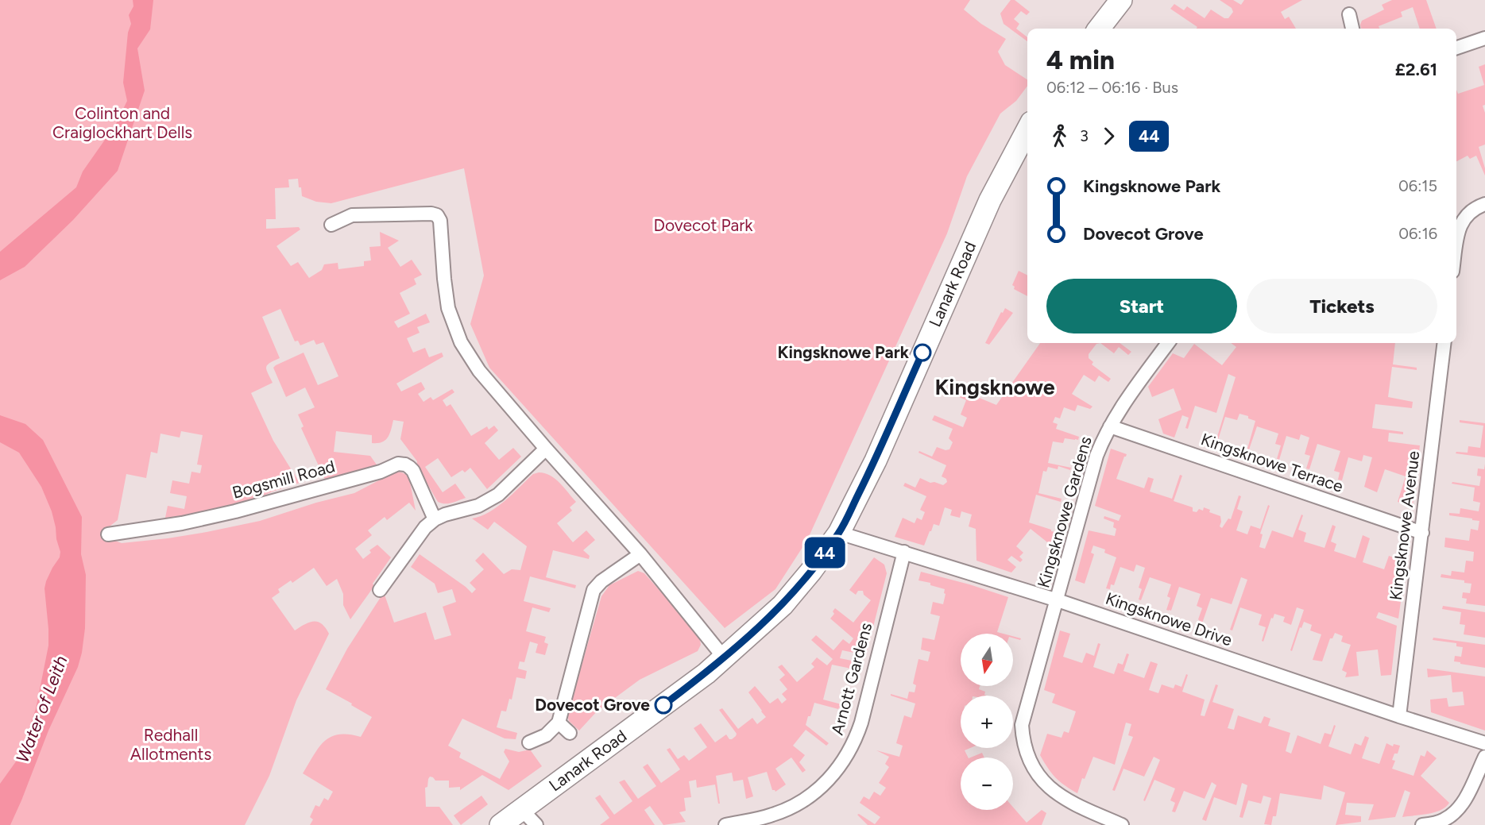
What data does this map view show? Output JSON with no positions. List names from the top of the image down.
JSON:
{
  "streets": {
    "main road": ["Lanark Road"],
    "street": [
      "Kingsknowe Terrace",
      "Bogsmill Road",
      "Kingsknowe Gardens",
      "Kingsknowe Avenue",
      "Kingsknowe Drive",
      "Arnott Gardens"
    ]
  },
  "crossings": [
    ["Lanark Road", "Kingsknowe Drive"],
    ["Kingsknowe Terrace", "Kingsknowe Gardens"],
    ["Kingsknowe Terrace", "Kingsknowe Avenue"],
    ["Kingsknowe Gardens", "Kingsknowe Drive"],
    ["Kingsknowe Avenue", "Kingsknowe Drive"],
    ["Kingsknowe Drive", "Arnott Gardens"]
  ],
  "districts": ["Kingsknowe"],
  "water": ["Water of Leith"],
  "parks": ["Colinton and Craiglockhart Dells", "Dovecot Park", "Redhall Allotments"],
  "places": ["Kingsknowe Park", "Dovecot Grove"],
  "lines": ["bus line 44"],
  "north": "bottom",
  "page": {
    "on_map": "44",
    "heading": ["4 min", "06:12 – 06:16 · Bus", "£2.61"],
    "legs": ["3", "44"],
    "list": [
      {
        "name": "Kingsknowe Park",
        "value": "06:15"
      },
      {
        "name": "Dovecot Grove",
        "value": "06:16"
      }
    ],
    "buttons": ["Start", "Tickets"],
    "map_buttons": ["+", "−"]
  }
}
